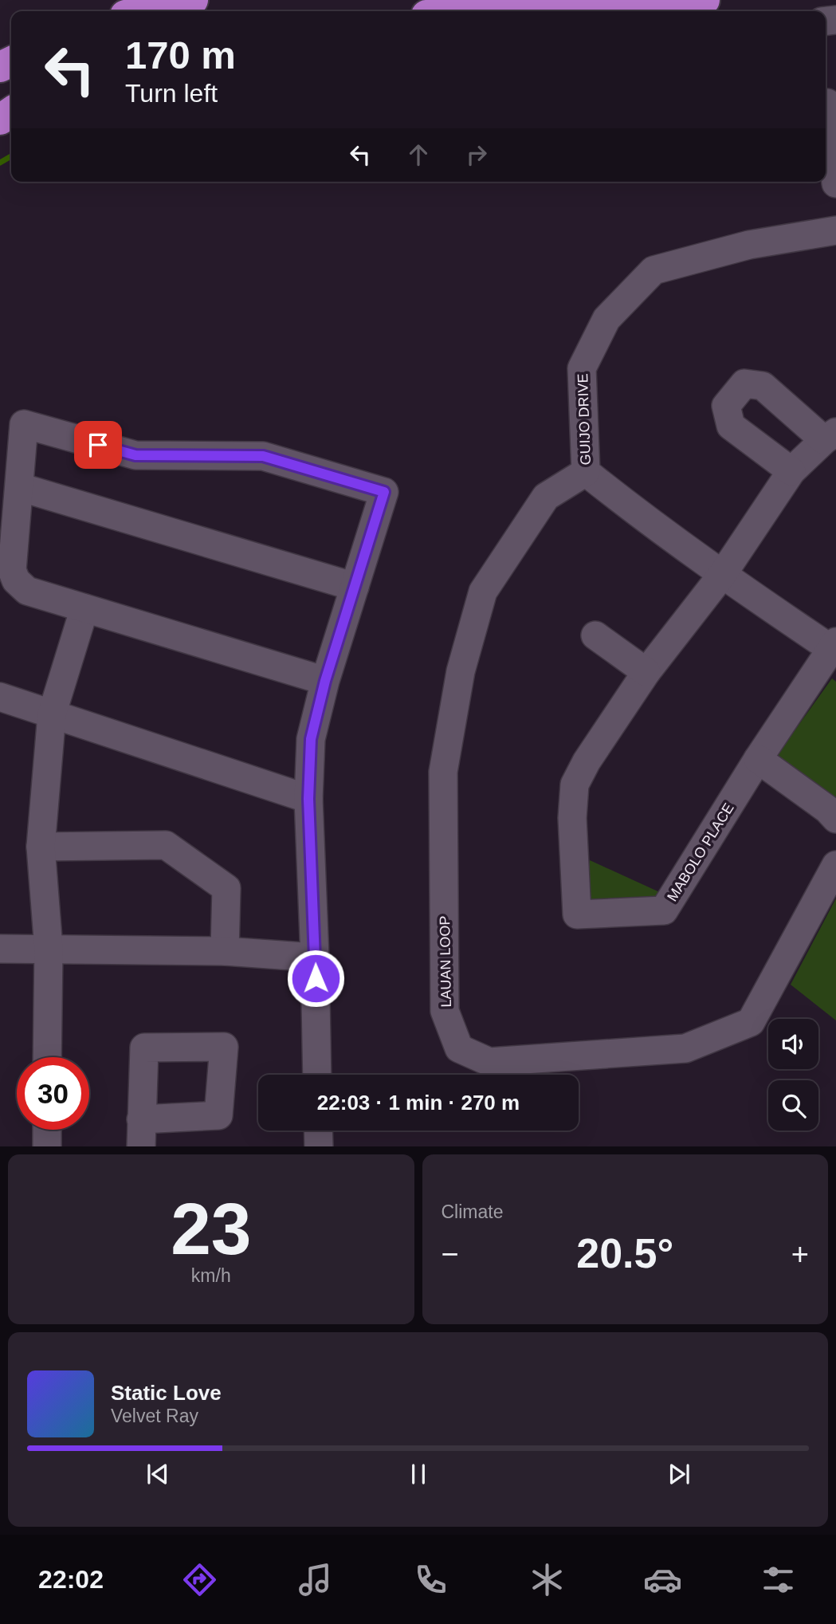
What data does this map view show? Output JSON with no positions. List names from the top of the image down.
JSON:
{
  "streets": {
    "street": ["GUIJO DRIVE", "MABOLO PLACE", "LAUAN LOOP"]
  },
  "crossings": [
    ["GUIJO DRIVE", "MABOLO PLACE"],
    ["GUIJO DRIVE", "LAUAN LOOP"]
  ],
  "page": {
    "turn": ["170 m", "Turn left"],
    "limit": "30",
    "trip": "22:03 · 1 min · 270 m",
    "tile": [
      ["23", "km/h"],
      "Climate"
    ],
    "heat": ["−", "20.5°", "+"],
    "song": ["Static Love", "Velvet Ray"],
    "tabs": "22:02"
  }
}
